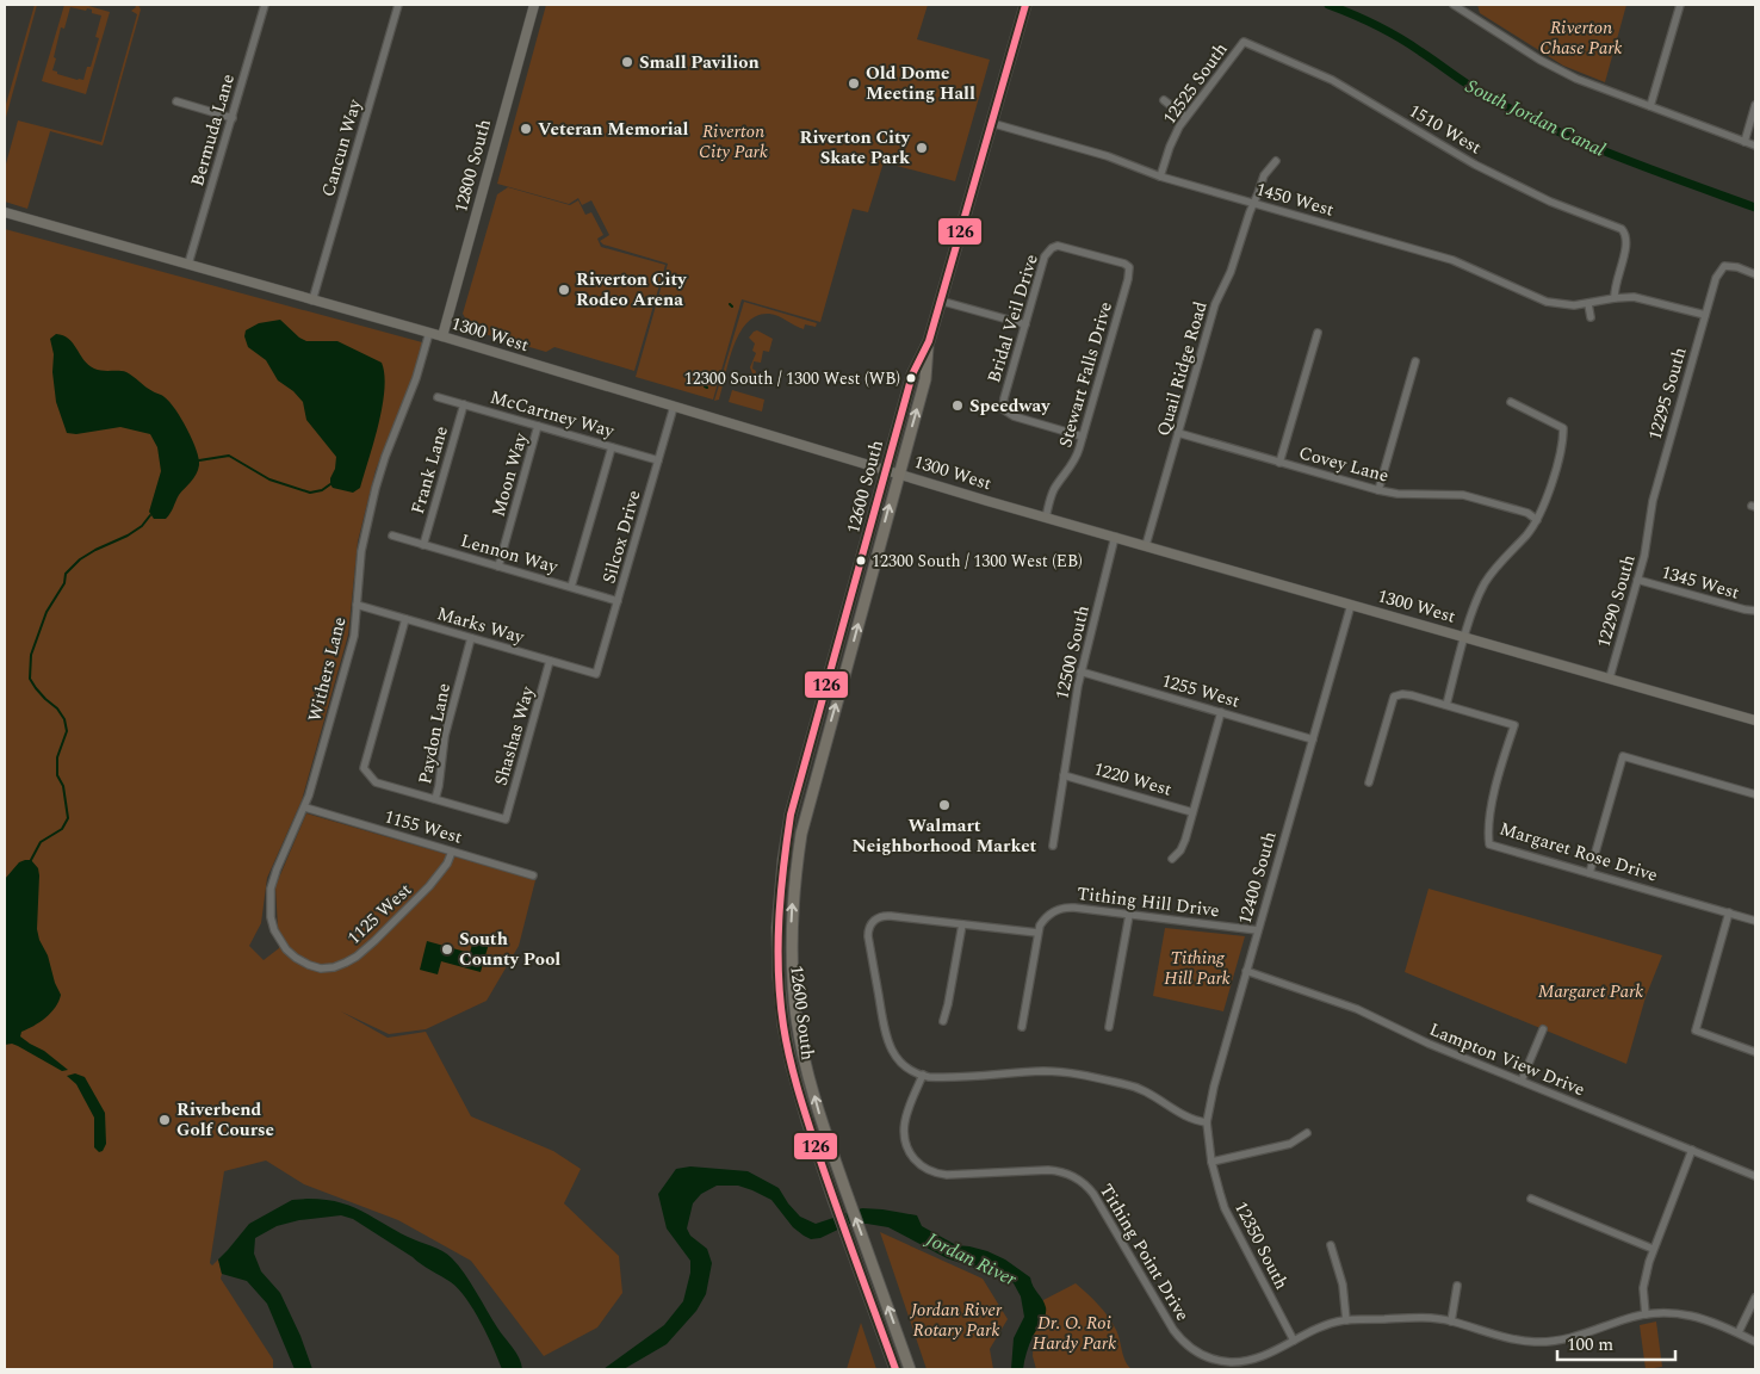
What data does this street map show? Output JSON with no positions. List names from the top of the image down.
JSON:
{
  "streets": {
    "main road": ["12600 South"],
    "street": [
      "12525 South",
      "1510 West",
      "Bermuda Lane",
      "Cancun Way",
      "12800 South",
      "1450 West",
      "Bridal Veil Drive",
      "1300 West",
      "Quail Ridge Road",
      "Stewart Falls Drive",
      "12295 South",
      "McCartney Way",
      "Covey Lane",
      "Frank Lane",
      "Moon Way",
      "Silcox Drive",
      "Lennon Way",
      "1345 West",
      "12290 South",
      "Marks Way",
      "12500 South",
      "Withers Lane",
      "1255 West",
      "Paydon Lane",
      "Shashas Way",
      "1220 West",
      "1155 West",
      "Margaret Rose Drive",
      "12400 South",
      "Tithing Hill Drive",
      "1125 West",
      "Lampton View Drive",
      "12350 South",
      "Tithing Point Drive"
    ]
  },
  "crossings": [
    ["12525 South", "1510 West"],
    ["12525 South", "1450 West"],
    ["1510 West", "1450 West"],
    ["Bermuda Lane", "1300 West"],
    ["Cancun Way", "1300 West"],
    ["12800 South", "1300 West"],
    ["1450 West", "Quail Ridge Road"],
    ["1450 West", "12295 South"],
    ["1450 West", "12600 South"],
    ["Bridal Veil Drive", "Stewart Falls Drive"],
    ["1300 West", "Quail Ridge Road"],
    ["1300 West", "Stewart Falls Drive"],
    ["1300 West", "12600 South"],
    ["1300 West", "Silcox Drive"],
    ["1300 West", "12290 South"],
    ["1300 West", "12500 South"],
    ["1300 West", "Withers Lane"],
    ["1300 West", "12400 South"],
    ["Quail Ridge Road", "Covey Lane"],
    ["12295 South", "12290 South"],
    ["McCartney Way", "Frank Lane"],
    ["McCartney Way", "Moon Way"],
    ["McCartney Way", "Silcox Drive"],
    ["Frank Lane", "Lennon Way"],
    ["Moon Way", "Lennon Way"],
    ["Silcox Drive", "Lennon Way"],
    ["Silcox Drive", "Marks Way"],
    ["1345 West", "12290 South"],
    ["Marks Way", "Withers Lane"],
    ["Marks Way", "Paydon Lane"],
    ["Marks Way", "Shashas Way"],
    ["12500 South", "1255 West"],
    ["12500 South", "1220 West"],
    ["Withers Lane", "1155 West"],
    ["Withers Lane", "1125 West"],
    ["1255 West", "12400 South"],
    ["Paydon Lane", "Shashas Way"],
    ["1155 West", "1125 West"],
    ["12400 South", "Tithing Hill Drive"],
    ["12400 South", "Lampton View Drive"],
    ["12400 South", "12350 South"],
    ["12350 South", "Tithing Point Drive"]
  ],
  "water": ["South Jordan Canal", "Jordan River"],
  "parks": [
    "Riverton Chase Park",
    "Riverton City Park",
    "Tithing Hill Park",
    "Margaret Park",
    "Jordan River Rotary Park",
    "Dr. O. Roi Hardy Park"
  ],
  "places": [
    "Small Pavilion",
    "Old Dome Meeting Hall",
    "Veteran Memorial",
    "Riverton City Skate Park",
    "Riverton City Rodeo Arena",
    "12300 South / 1300 West (WB)",
    "Speedway",
    "12300 South / 1300 West (EB)",
    "Walmart Neighborhood Market",
    "South County Pool",
    "Riverbend Golf Course"
  ],
  "lines": ["transit line 126"],
  "scale_bar": "100 m"
}
